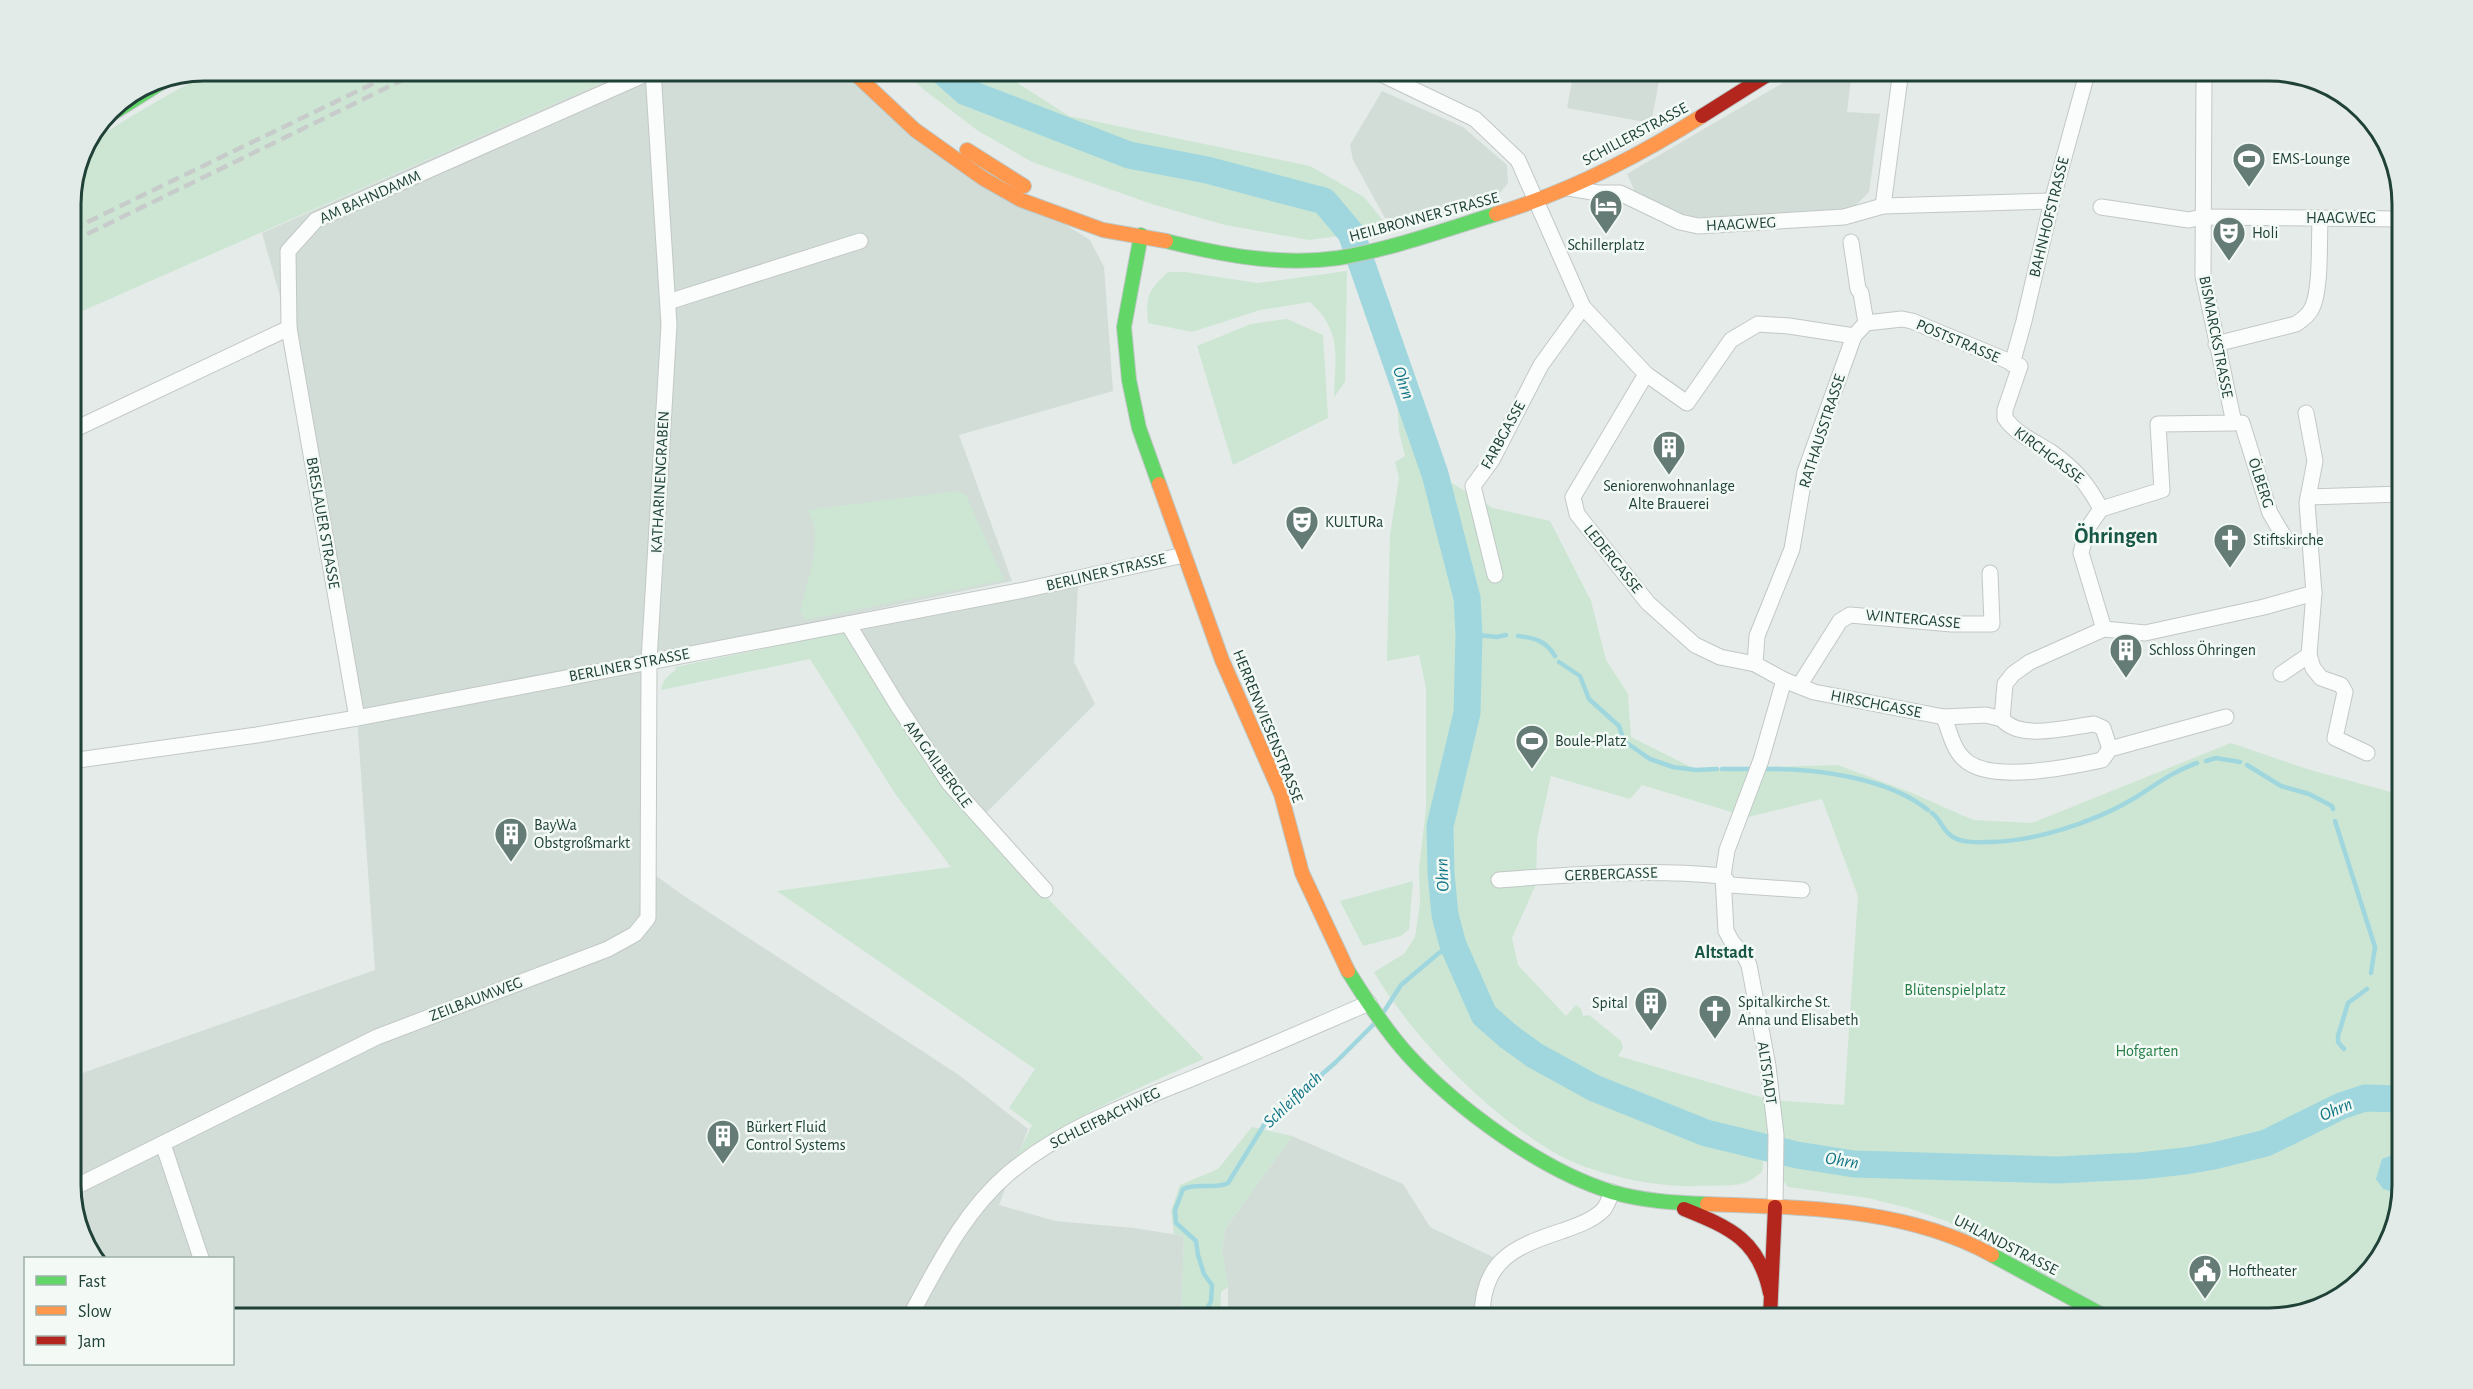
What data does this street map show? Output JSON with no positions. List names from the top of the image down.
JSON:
{
  "streets": {
    "main road": [
      "SCHILLERSTRASSE",
      "HEILBRONNER STRASSE",
      "HERRENWIESENSTRASSE",
      "UHLANDSTRASSE"
    ],
    "street": [
      "AM BAHNDAMM",
      "BAHNHOFSTRASSE",
      "HAAGWEG",
      "BISMARCKSTRASSE",
      "POSTSTRASSE",
      "RATHAUSSTRASSE",
      "FARBGASSE",
      "KIRCHGASSE",
      "KATHARINENGRABEN",
      "ÖLBERG",
      "BRESLAUER STRASSE",
      "LEDERGASSE",
      "BERLINER STRASSE",
      "WINTERGASSE",
      "HIRSCHGASSE",
      "AM GAILBERGLE",
      "GERBERGASSE",
      "ZEILBAUMWEG",
      "ALTSTADT",
      "SCHLEIFBACHWEG"
    ]
  },
  "crossings": [
    ["SCHILLERSTRASSE", "HEILBRONNER STRASSE"],
    ["SCHILLERSTRASSE", "HAAGWEG"],
    ["AM BAHNDAMM", "BRESLAUER STRASSE"],
    ["HEILBRONNER STRASSE", "HERRENWIESENSTRASSE"],
    ["BAHNHOFSTRASSE", "HAAGWEG"],
    ["BAHNHOFSTRASSE", "POSTSTRASSE"],
    ["BAHNHOFSTRASSE", "KIRCHGASSE"],
    ["HAAGWEG", "BISMARCKSTRASSE"],
    ["BISMARCKSTRASSE", "ÖLBERG"],
    ["POSTSTRASSE", "KIRCHGASSE"],
    ["RATHAUSSTRASSE", "LEDERGASSE"],
    ["RATHAUSSTRASSE", "HIRSCHGASSE"],
    ["KATHARINENGRABEN", "BERLINER STRASSE"],
    ["KATHARINENGRABEN", "ZEILBAUMWEG"],
    ["BRESLAUER STRASSE", "BERLINER STRASSE"],
    ["LEDERGASSE", "HIRSCHGASSE"],
    ["BERLINER STRASSE", "HERRENWIESENSTRASSE"],
    ["BERLINER STRASSE", "AM GAILBERGLE"],
    ["BERLINER STRASSE", "ZEILBAUMWEG"],
    ["WINTERGASSE", "HIRSCHGASSE"],
    ["HIRSCHGASSE", "ALTSTADT"],
    ["HERRENWIESENSTRASSE", "ALTSTADT"],
    ["HERRENWIESENSTRASSE", "SCHLEIFBACHWEG"],
    ["HERRENWIESENSTRASSE", "UHLANDSTRASSE"],
    ["GERBERGASSE", "ALTSTADT"],
    ["ALTSTADT", "UHLANDSTRASSE"]
  ],
  "districts": ["Öhringen", "Altstadt"],
  "water": ["Ohrn", "Schleifbach"],
  "parks": ["Blütenspielplatz", "Hofgarten"],
  "places": {
    "sports": ["EMS-Lounge", "Boule-Platz"],
    "hotel": ["Schillerplatz"],
    "theatre": ["Holi", "KULTURa"],
    "building": [
      "Seniorenwohnanlage Alte Brauerei",
      "Schloss Öhringen",
      "BayWa Obstgroßmarkt",
      "Spital",
      "Bürkert Fluid Control Systems"
    ],
    "church": ["Stiftskirche", "Spitalkirche St. Anna und Elisabeth"],
    "public building": ["Hoftheater"]
  },
  "legend": ["Fast", "Slow", "Jam"]
}
